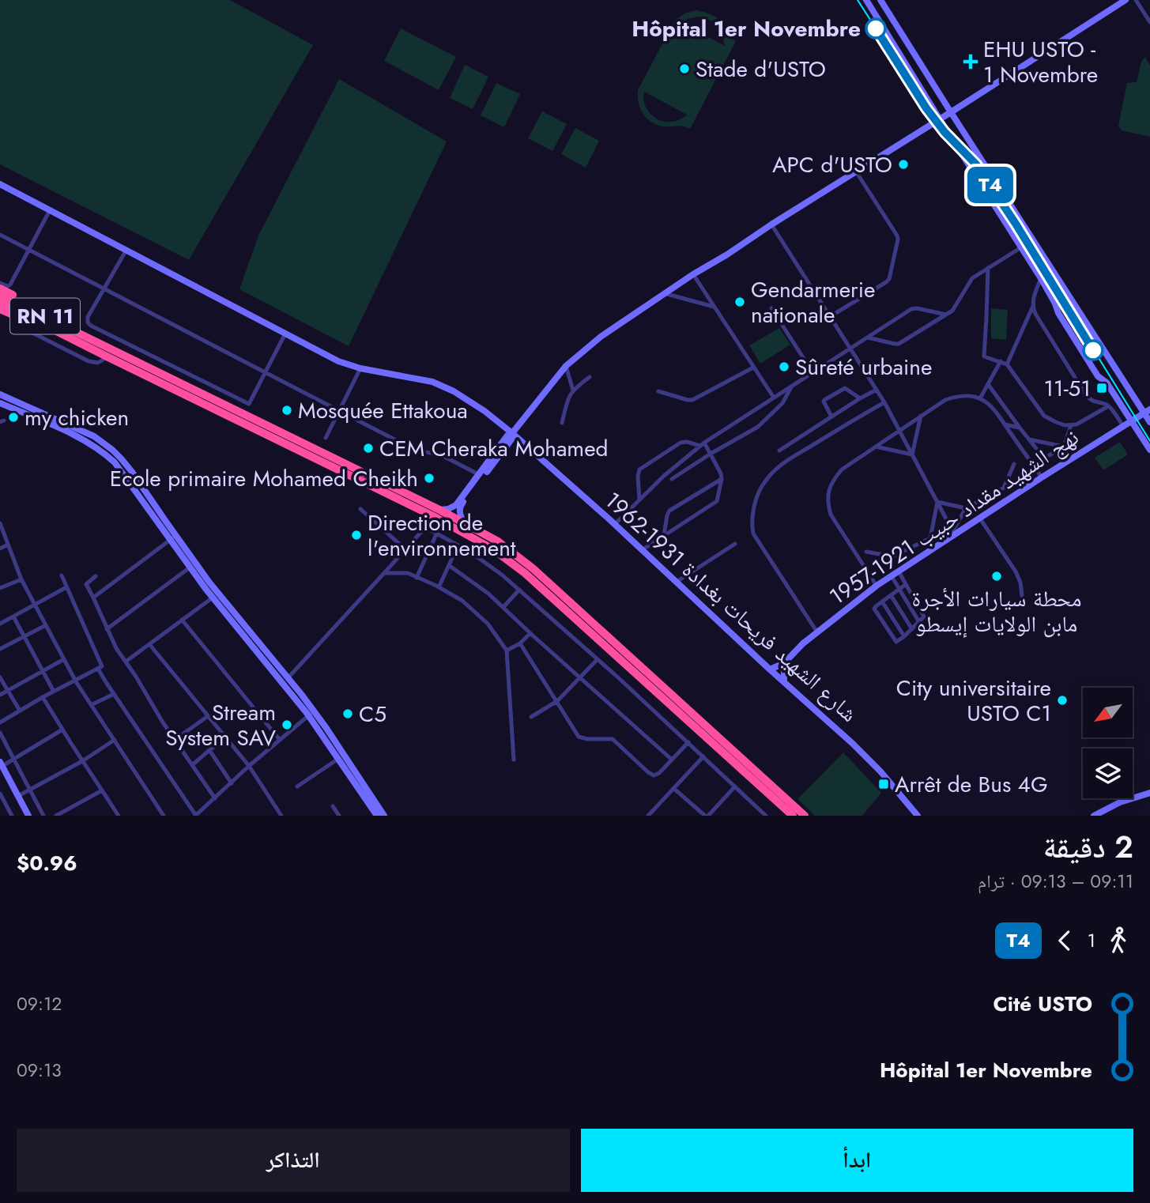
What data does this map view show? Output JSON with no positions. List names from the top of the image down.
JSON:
{
  "streets": {
    "highway": ["RN 11"],
    "main road": ["نهج الشهيد مقداد حبيب 1921-1957", "شارع الشهيد فريحات بغدادة 1931-1962"]
  },
  "places": {
    "other": [
      "Hôpital 1er Novembre",
      "Stade d'USTO",
      "APC d'USTO",
      "Gendarmerie nationale",
      "Sûreté urbaine",
      "Mosquée Ettakoua",
      "my chicken",
      "CEM Cheraka Mohamed",
      "Ecole primaire Mohamed Cheikh",
      "Direction de l'environnement",
      "محطة سيارات الأجرة مابن الولايات إيسطو",
      "City universitaire USTO C1",
      "C5",
      "Stream System SAV"
    ],
    "health": ["EHU USTO - 1 Novembre"],
    "transit": ["11-51", "Arrêt de Bus 4G"]
  },
  "lines": ["tram line T4"],
  "north": "bottom left",
  "page": {
    "on_map": "T4",
    "heading": ["2 دقيقة", "09:11 – 09:13 · ترام", "$0.96"],
    "legs": ["1", "T4"],
    "list": [
      {
        "name": "Cité USTO",
        "value": "09:12"
      },
      {
        "name": "Hôpital 1er Novembre",
        "value": "09:13"
      }
    ],
    "buttons": ["ابدأ", "التذاكر"]
  }
}
